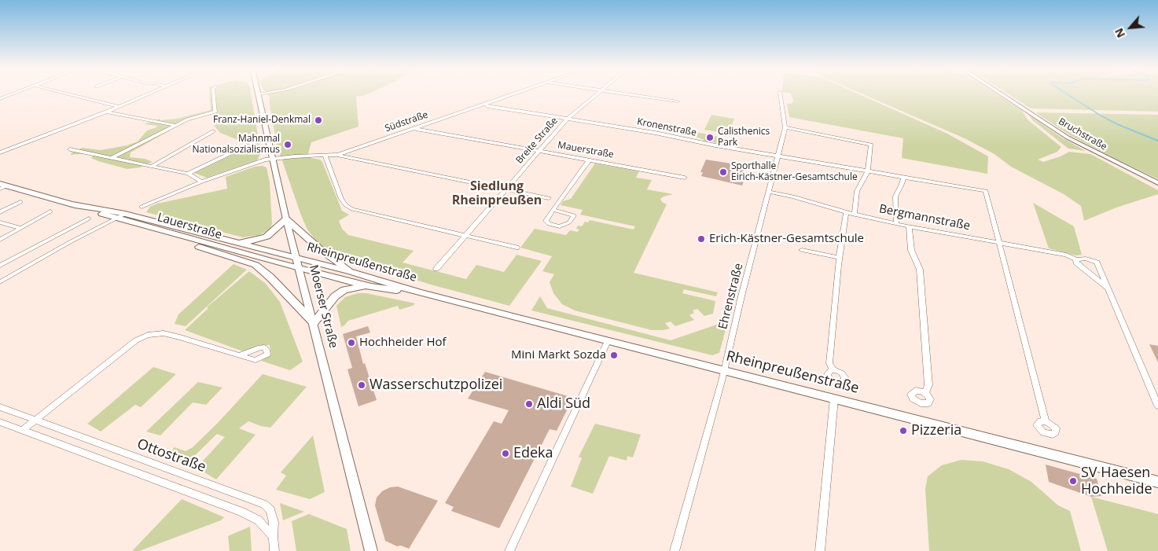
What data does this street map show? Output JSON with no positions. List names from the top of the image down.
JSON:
{
  "streets": {
    "main road": ["Lauerstraße", "Rheinpreußenstraße", "Moerser Straße"],
    "street": [
      "Südstraße",
      "Kronenstraße",
      "Bruchstraße",
      "Breite Straße",
      "Mauerstraße",
      "Bergmannstraße",
      "Ehrenstraße",
      "Ottostraße"
    ]
  },
  "crossings": [
    ["Südstraße", "Kronenstraße"],
    ["Südstraße", "Mauerstraße"],
    ["Südstraße", "Moerser Straße"],
    ["Kronenstraße", "Breite Straße"],
    ["Kronenstraße", "Bergmannstraße"],
    ["Kronenstraße", "Ehrenstraße"],
    ["Breite Straße", "Mauerstraße"],
    ["Bergmannstraße", "Ehrenstraße"],
    ["Lauerstraße", "Rheinpreußenstraße"],
    ["Lauerstraße", "Moerser Straße"],
    ["Rheinpreußenstraße", "Ehrenstraße"],
    ["Rheinpreußenstraße", "Moerser Straße"]
  ],
  "districts": ["Siedlung Rheinpreußen"],
  "places": [
    "Franz-Haniel-Denkmal",
    "Calisthenics Park",
    "Mahnmal Nationalsozialismus",
    "Sporthalle Eirich-Kästner-Gesamtschule",
    "Erich-Kästner-Gesamtschule",
    "Hochheider Hof",
    "Mini Markt Sozda",
    "Wasserschutzpolizei",
    "Aldi Süd",
    "Pizzeria",
    "Edeka",
    "SV Haesen Hochheide"
  ],
  "north": "bottom left"
}
